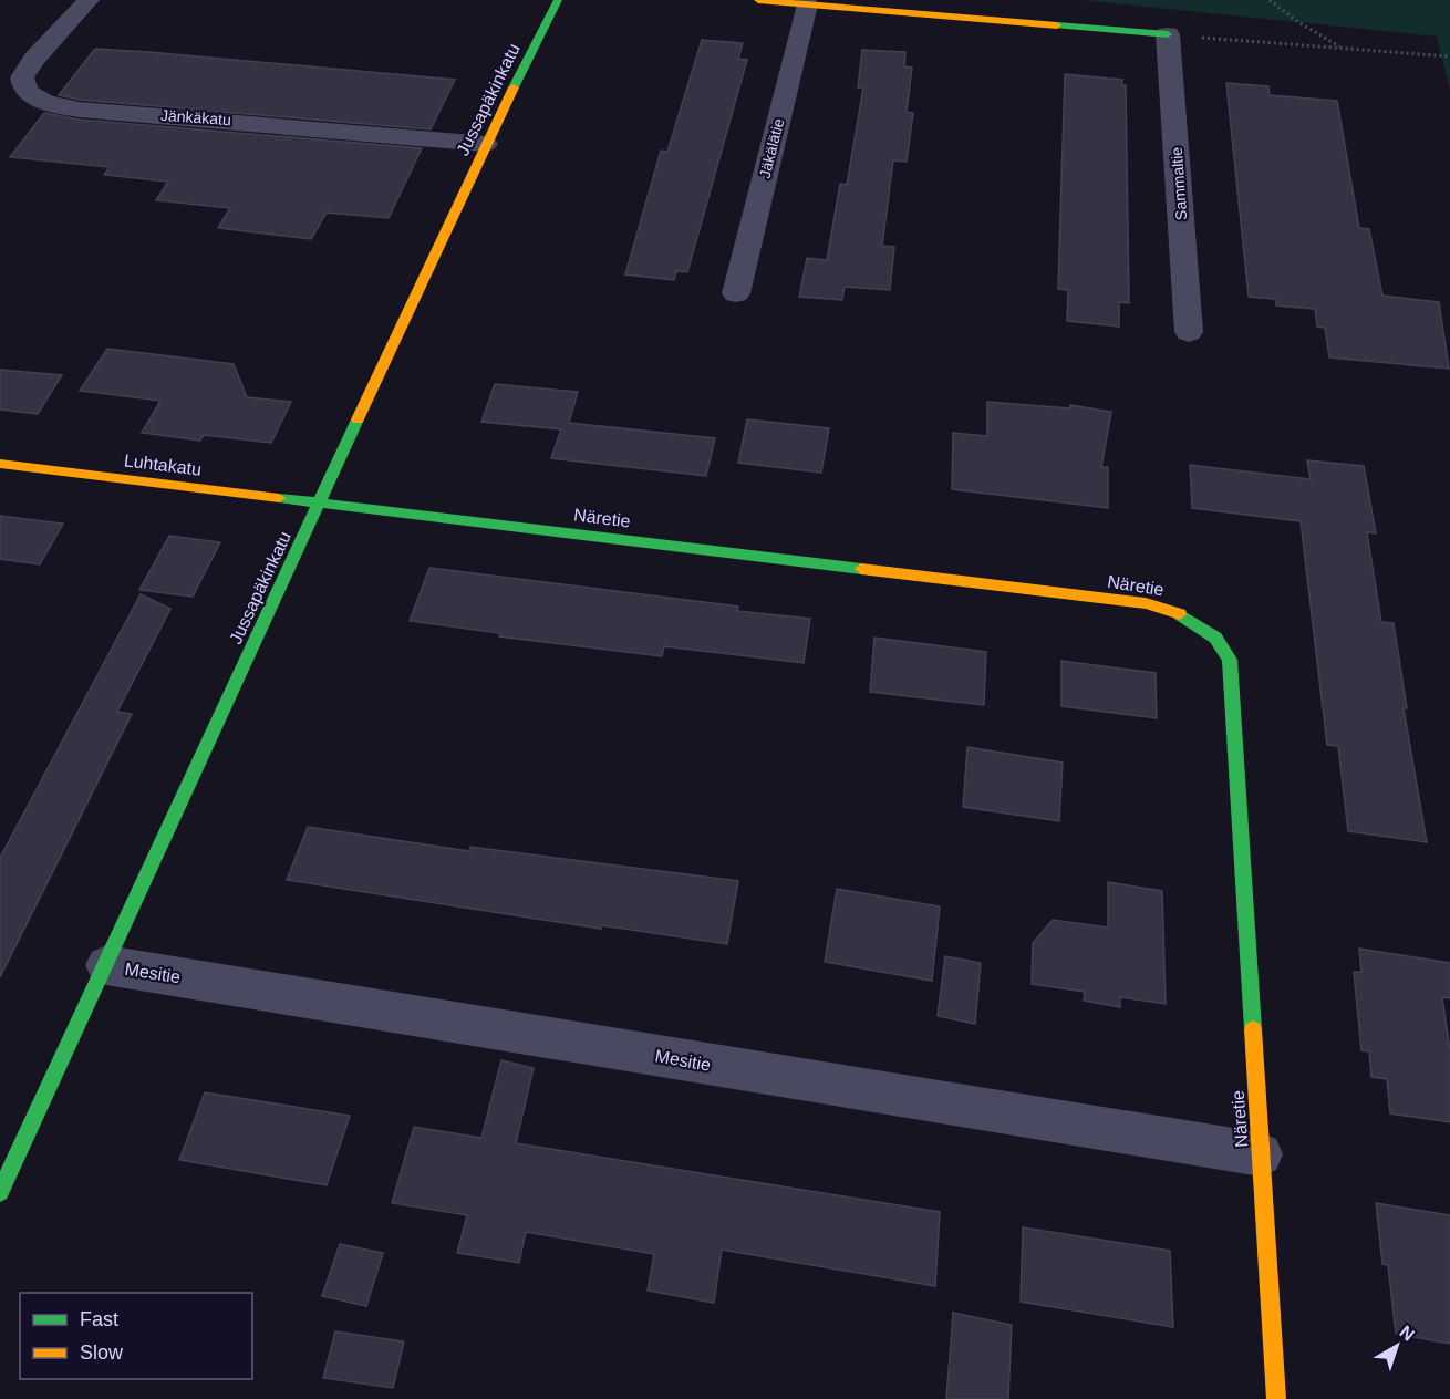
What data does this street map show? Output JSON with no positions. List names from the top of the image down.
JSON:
{
  "streets": {
    "street": [
      "Jussapäkinkatu",
      "Jänkäkatu",
      "Jäkälätie",
      "Sammaltie",
      "Luhtakatu",
      "Näretie",
      "Mesitie"
    ]
  },
  "crossings": [
    ["Jussapäkinkatu", "Jänkäkatu"],
    ["Jussapäkinkatu", "Luhtakatu"],
    ["Jussapäkinkatu", "Näretie"],
    ["Jussapäkinkatu", "Mesitie"],
    ["Luhtakatu", "Näretie"],
    ["Näretie", "Mesitie"]
  ],
  "legend": ["Fast", "Slow"],
  "north": "top right"
}
